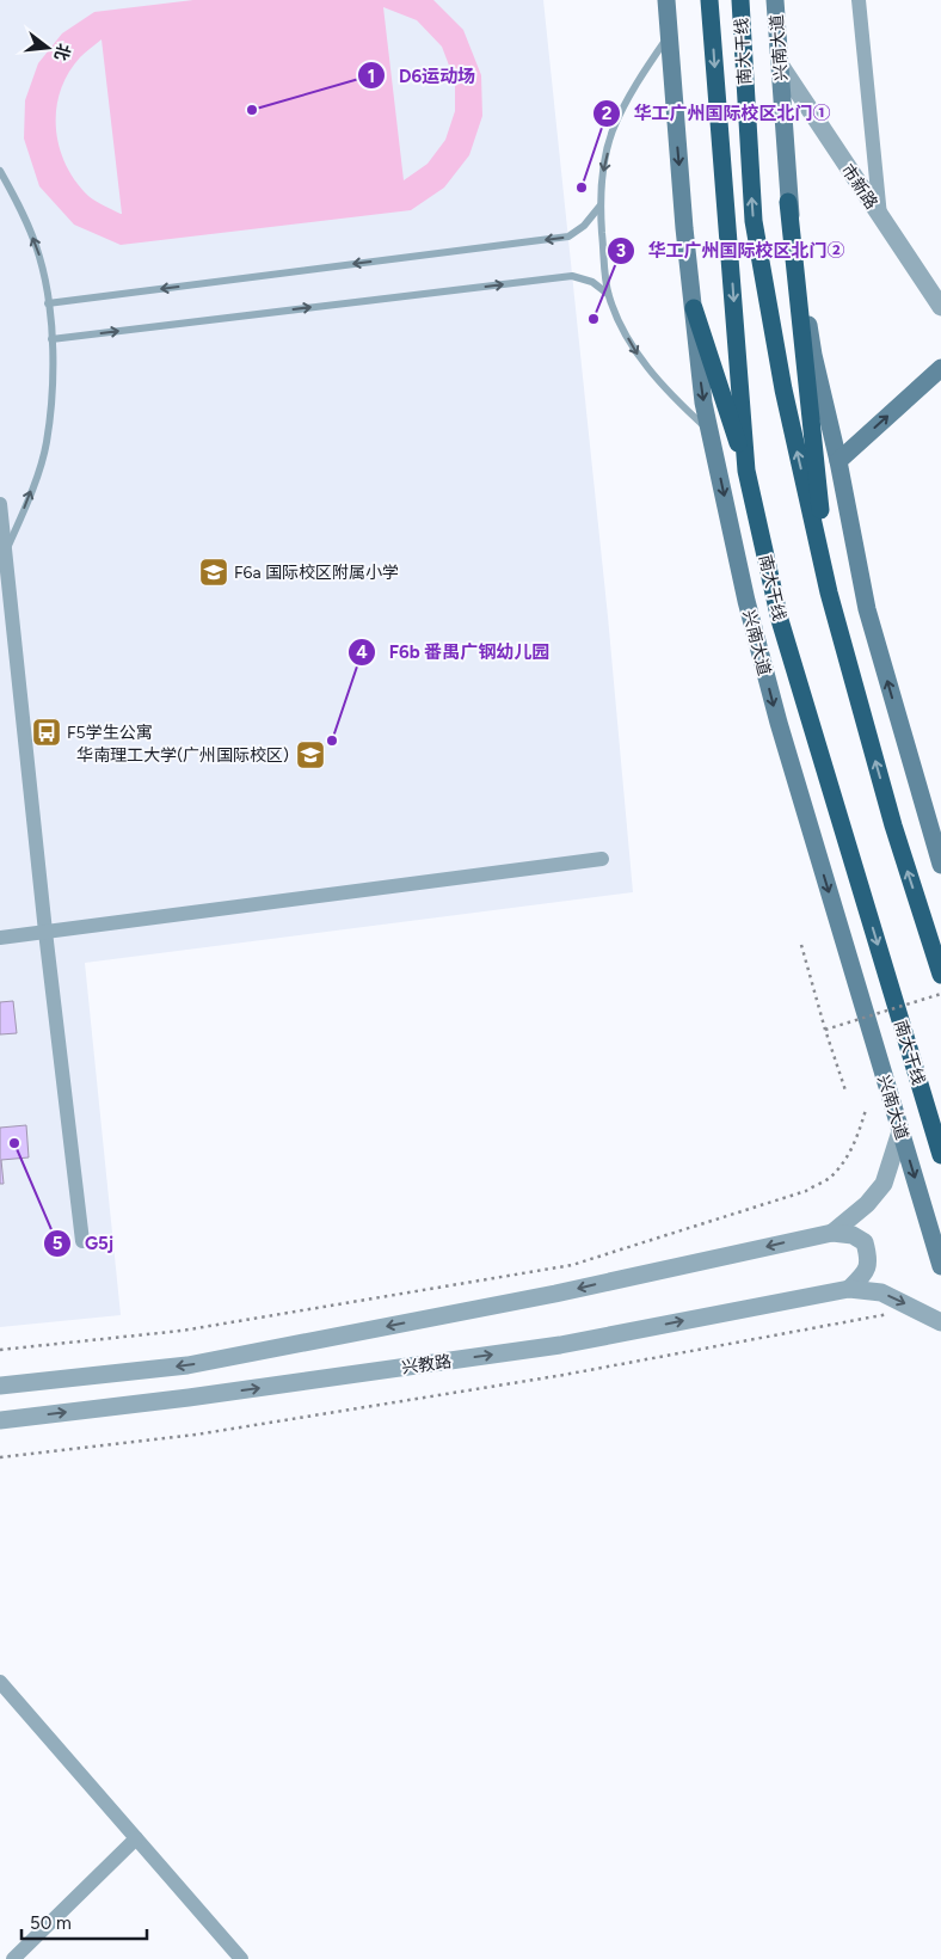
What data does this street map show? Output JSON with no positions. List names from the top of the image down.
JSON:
{
  "streets": {
    "highway": ["南大干线"],
    "main road": ["兴南大道"],
    "street": ["市新路", "兴教路"]
  },
  "crossings": [
    ["兴南大道", "市新路"]
  ],
  "places": {
    "other": [
      "D6运动场",
      "华工广州国际校区北门①",
      "华工广州国际校区北门②",
      "F6b 番禺广钢幼儿园",
      "G5j"
    ],
    "school or university": ["F6a 国际校区附属小学", "华南理工大学(广州国际校区)"],
    "bus stop": ["F5学生公寓"]
  },
  "scale_bar": "50 m",
  "north": "right"
}
